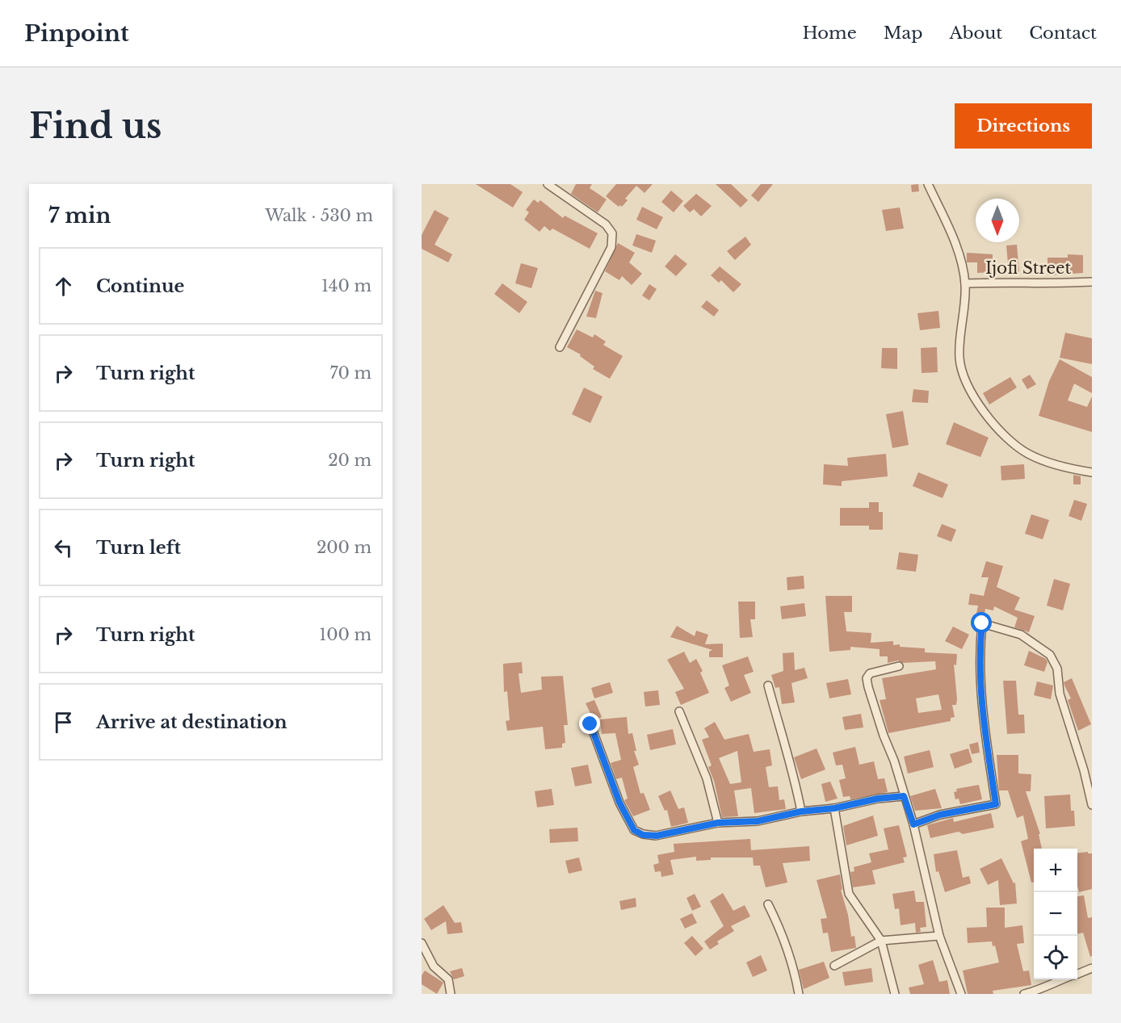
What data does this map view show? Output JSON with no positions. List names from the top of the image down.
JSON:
{
  "streets": {
    "street": ["Ijofi Street"]
  },
  "north": "bottom",
  "page": {
    "header": "Pinpoint",
    "nav": [
      "Home",
      "Map",
      "About",
      "Contact"
    ],
    "buttons": "Directions",
    "title": "Find us",
    "heading": ["7 min", "Walk · 530 m"],
    "list": [
      ["Continue", "140 m"],
      ["Turn right", "70 m"],
      ["Turn right", "20 m"],
      ["Turn left", "200 m"],
      ["Turn right", "100 m"],
      "Arrive at destination"
    ],
    "map_buttons": ["+", "−"]
  }
}
